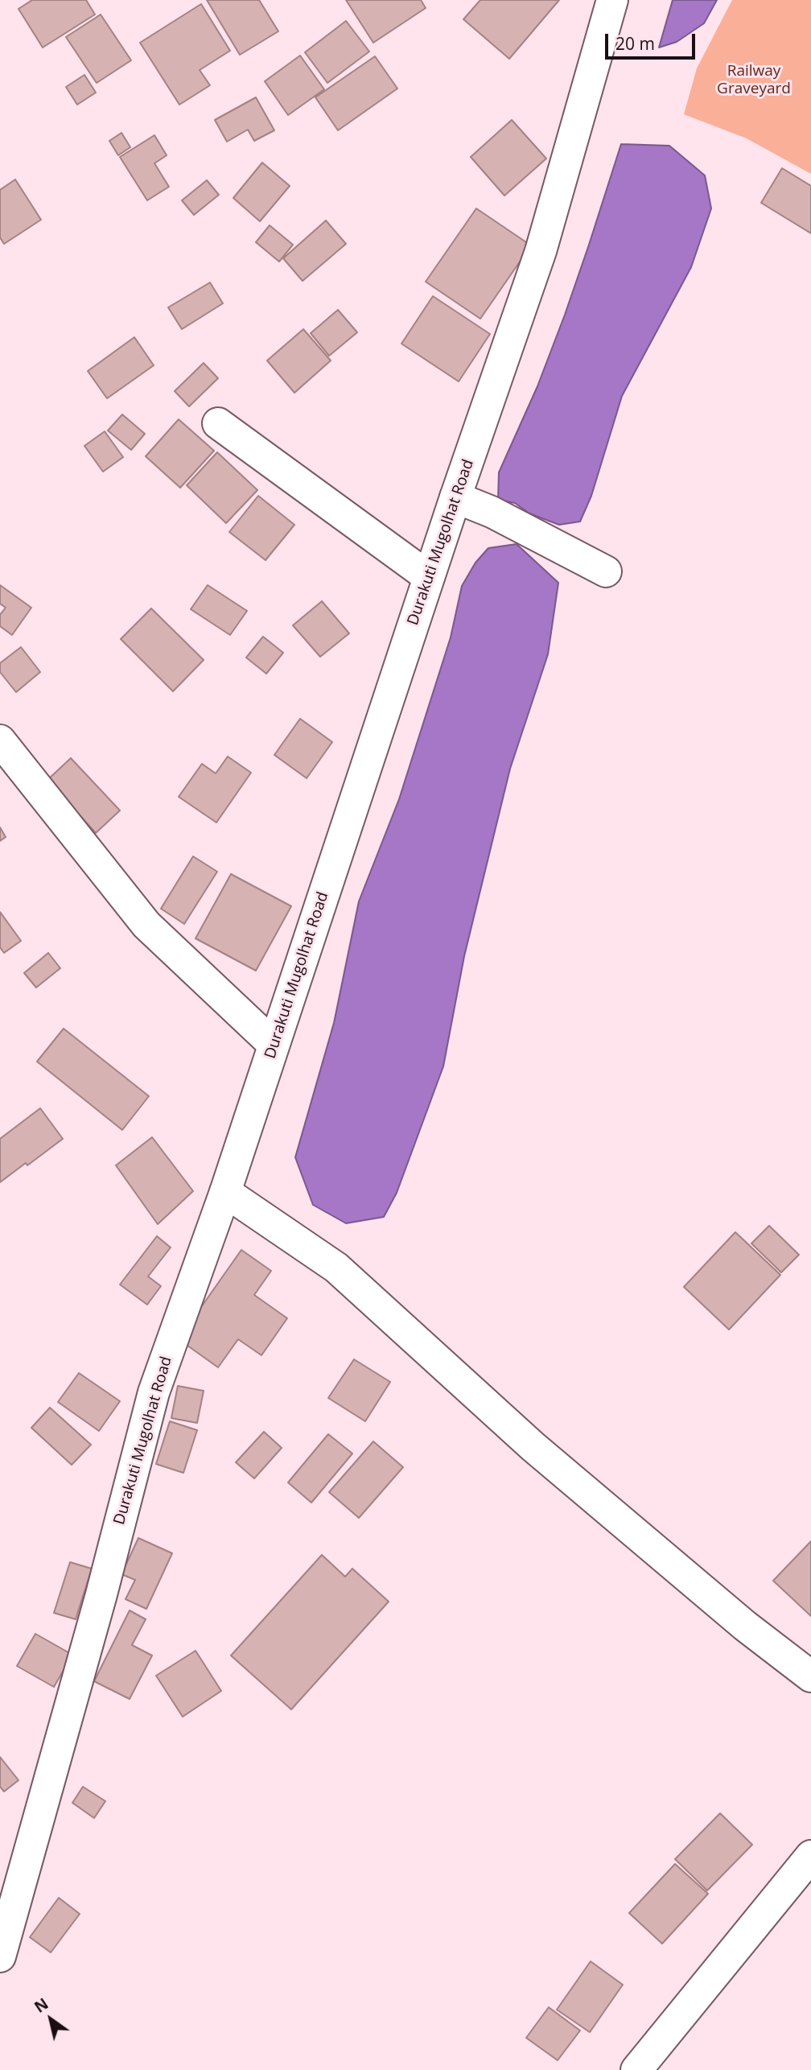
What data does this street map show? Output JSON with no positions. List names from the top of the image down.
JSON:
{
  "streets": {
    "main road": ["Durakuti Mugolhat Road"]
  },
  "parks": ["Railway Graveyard"],
  "scale_bar": "20 m",
  "north": "top left"
}
